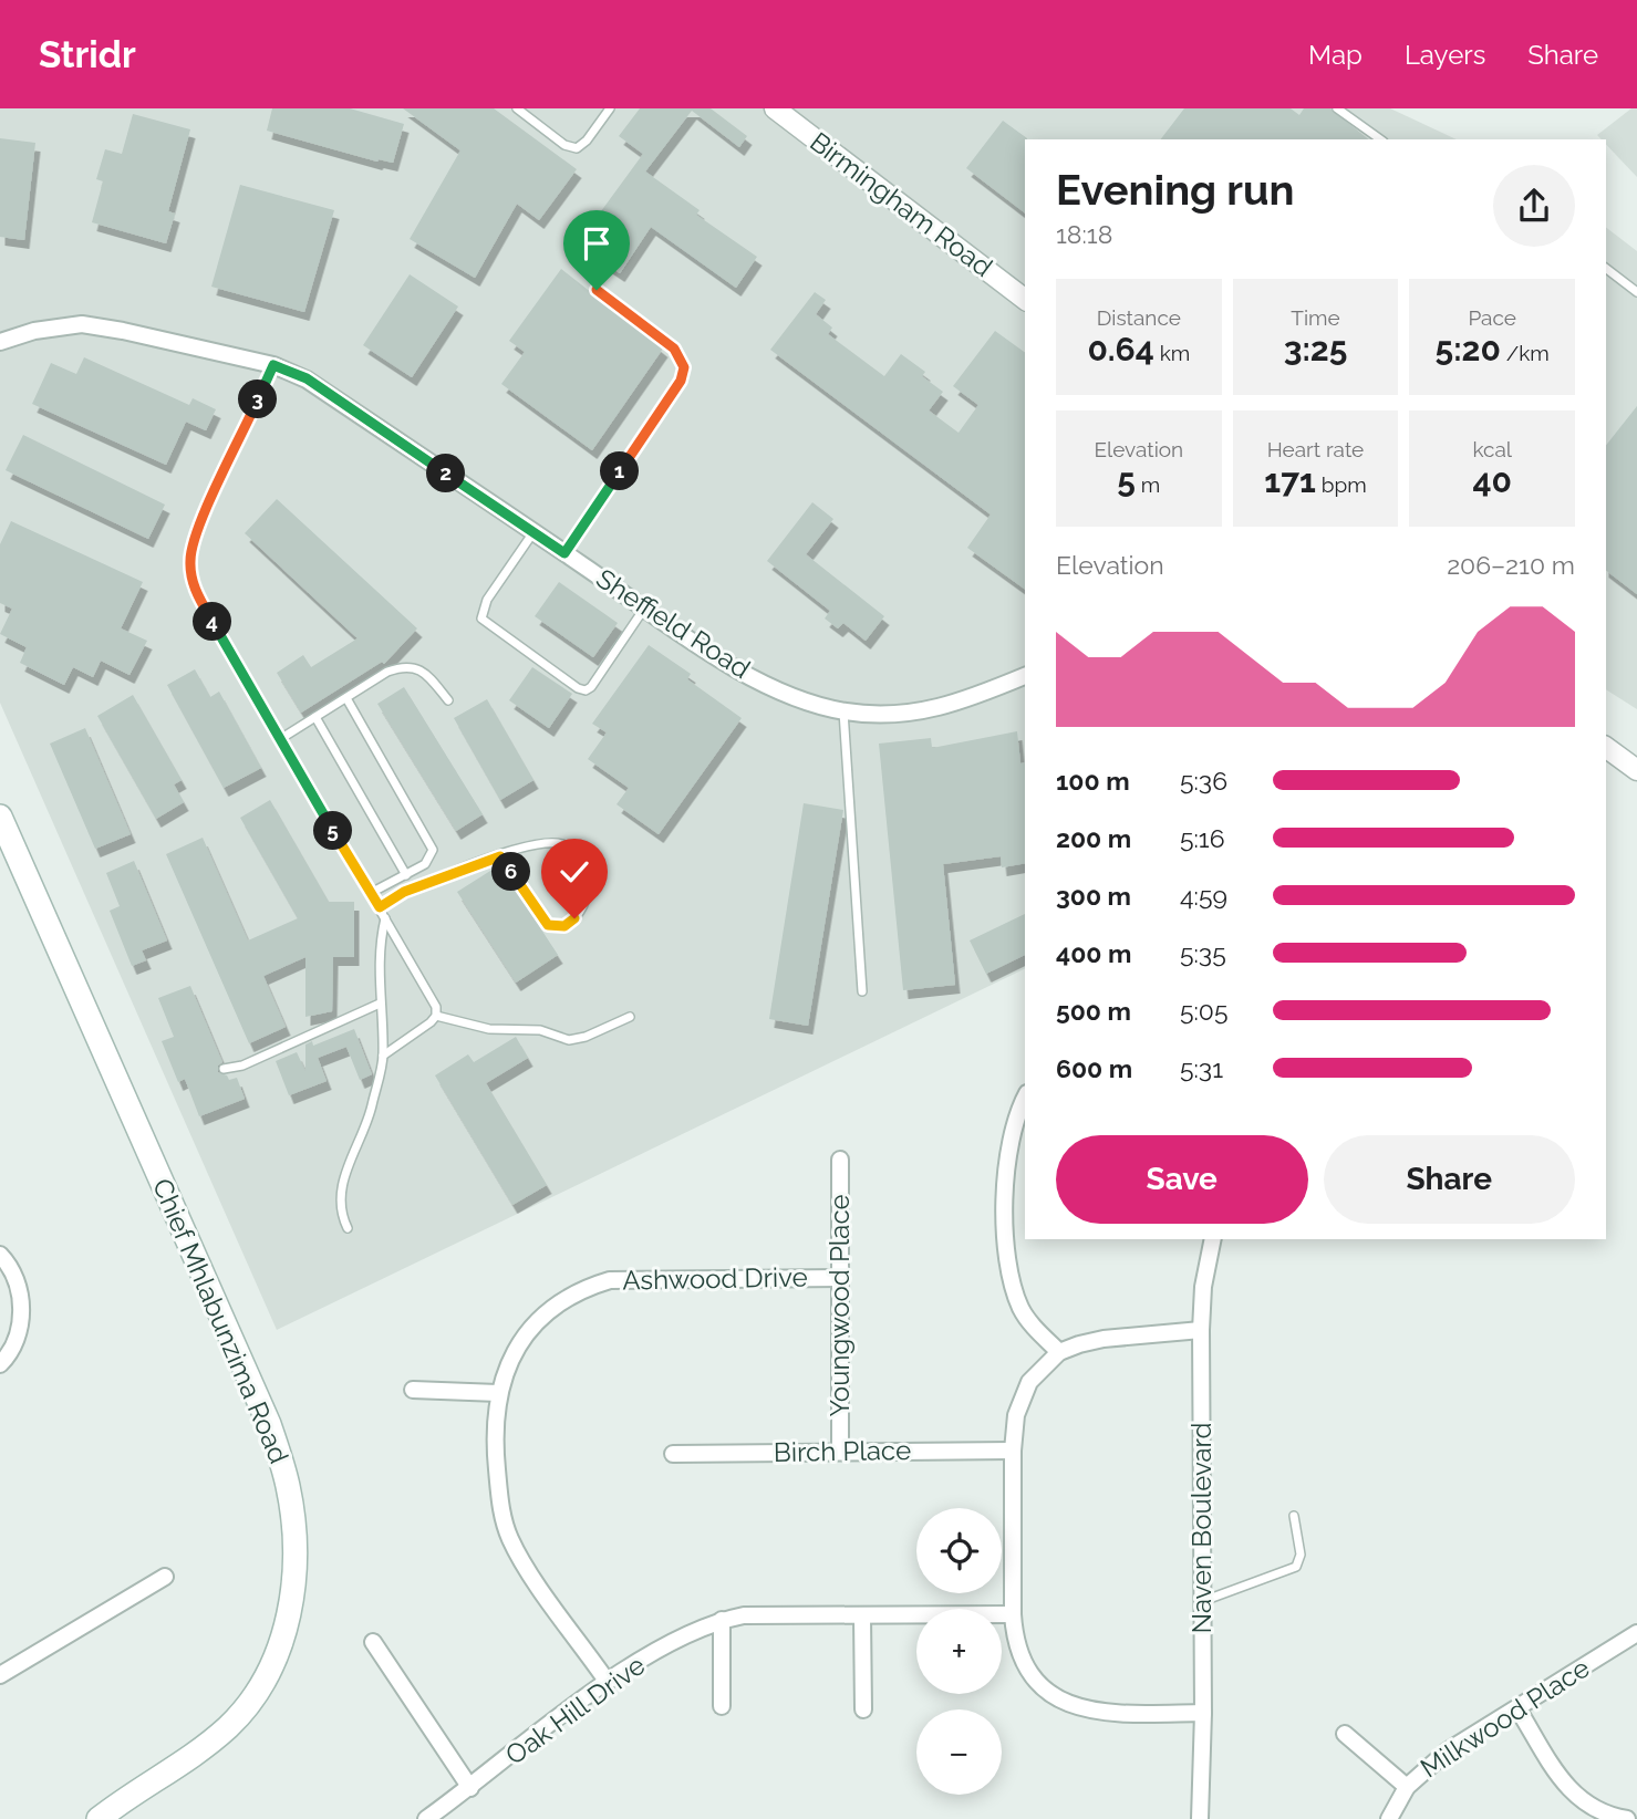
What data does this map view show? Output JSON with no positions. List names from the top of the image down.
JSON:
{
  "streets": {
    "main road": ["Chief Mhlabunzima Road"],
    "street": [
      "Birmingham Road",
      "Sheffield Road",
      "Ashwood Drive",
      "Youngwood Place",
      "Birch Place",
      "Naven Boulevard",
      "Oak Hill Drive",
      "Milkwood Place"
    ]
  },
  "crossings": [
    ["Ashwood Drive", "Youngwood Place"],
    ["Ashwood Drive", "Oak Hill Drive"],
    ["Youngwood Place", "Birch Place"]
  ],
  "page": {
    "header": "Stridr",
    "nav": ["Map", "Layers", "Share"],
    "heading": ["Evening run", "18:18"],
    "stats": [
      ["Distance", "0.64 km"],
      ["Time", "3:25"],
      ["Pace", "5:20 /km"],
      ["Elevation", "5 m"],
      ["Heart rate", "171 bpm"],
      ["kcal", "40"]
    ],
    "pins": [
      "3",
      "1",
      "2",
      "4",
      "5",
      "6"
    ],
    "chart": ["Elevation", "206–210 m"],
    "list": [
      {
        "name": "100 m",
        "note": "5:36"
      },
      {
        "name": "200 m",
        "note": "5:16"
      },
      {
        "name": "300 m",
        "note": "4:59"
      },
      {
        "name": "400 m",
        "note": "5:35"
      },
      {
        "name": "500 m",
        "note": "5:05"
      },
      {
        "name": "600 m",
        "note": "5:31"
      }
    ],
    "buttons": ["Save", "Share"],
    "map_buttons": ["+", "−"]
  }
}
